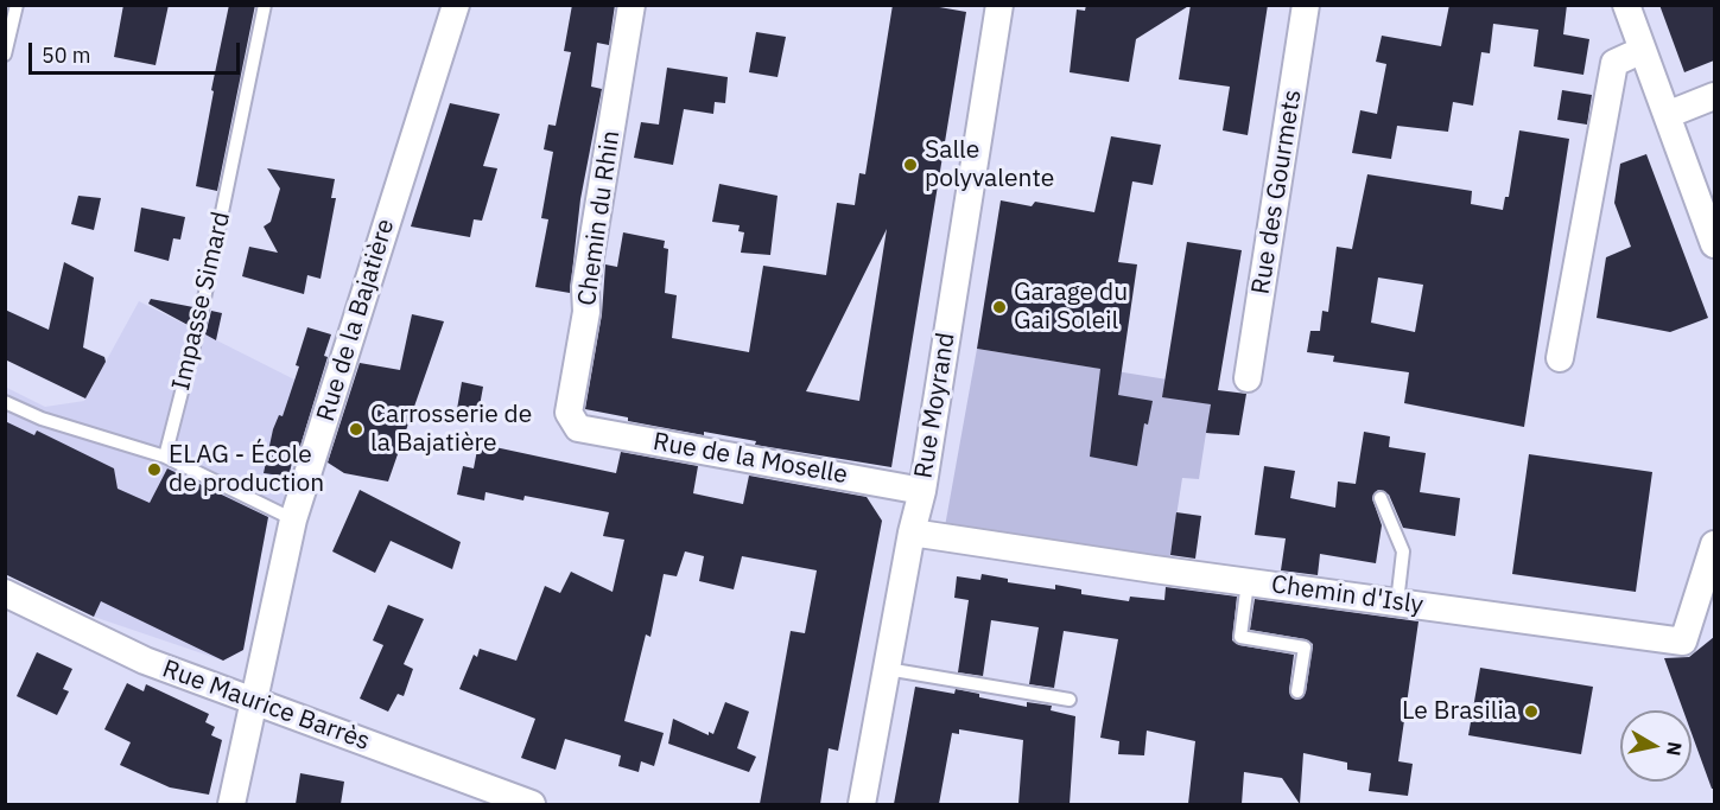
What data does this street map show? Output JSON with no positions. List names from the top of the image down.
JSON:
{
  "streets": {
    "street": [
      "Rue des Gourmets",
      "Chemin du Rhin",
      "Rue de la Bajatière",
      "Rue Moyrand",
      "Rue de la Moselle",
      "Chemin d'Isly",
      "Rue Maurice Barrès"
    ],
    "lane": ["Impasse Simard"]
  },
  "crossings": [
    ["Chemin du Rhin", "Rue de la Moselle"],
    ["Rue de la Bajatière", "Rue Maurice Barrès"],
    ["Rue Moyrand", "Rue de la Moselle"],
    ["Rue Moyrand", "Chemin d'Isly"]
  ],
  "places": [
    "Salle polyvalente",
    "Garage du Gai Soleil",
    "Carrosserie de la Bajatière",
    "ELAG - École de production",
    "Le Brasilia"
  ],
  "scale_bar": "50 m",
  "north": "right"
}
